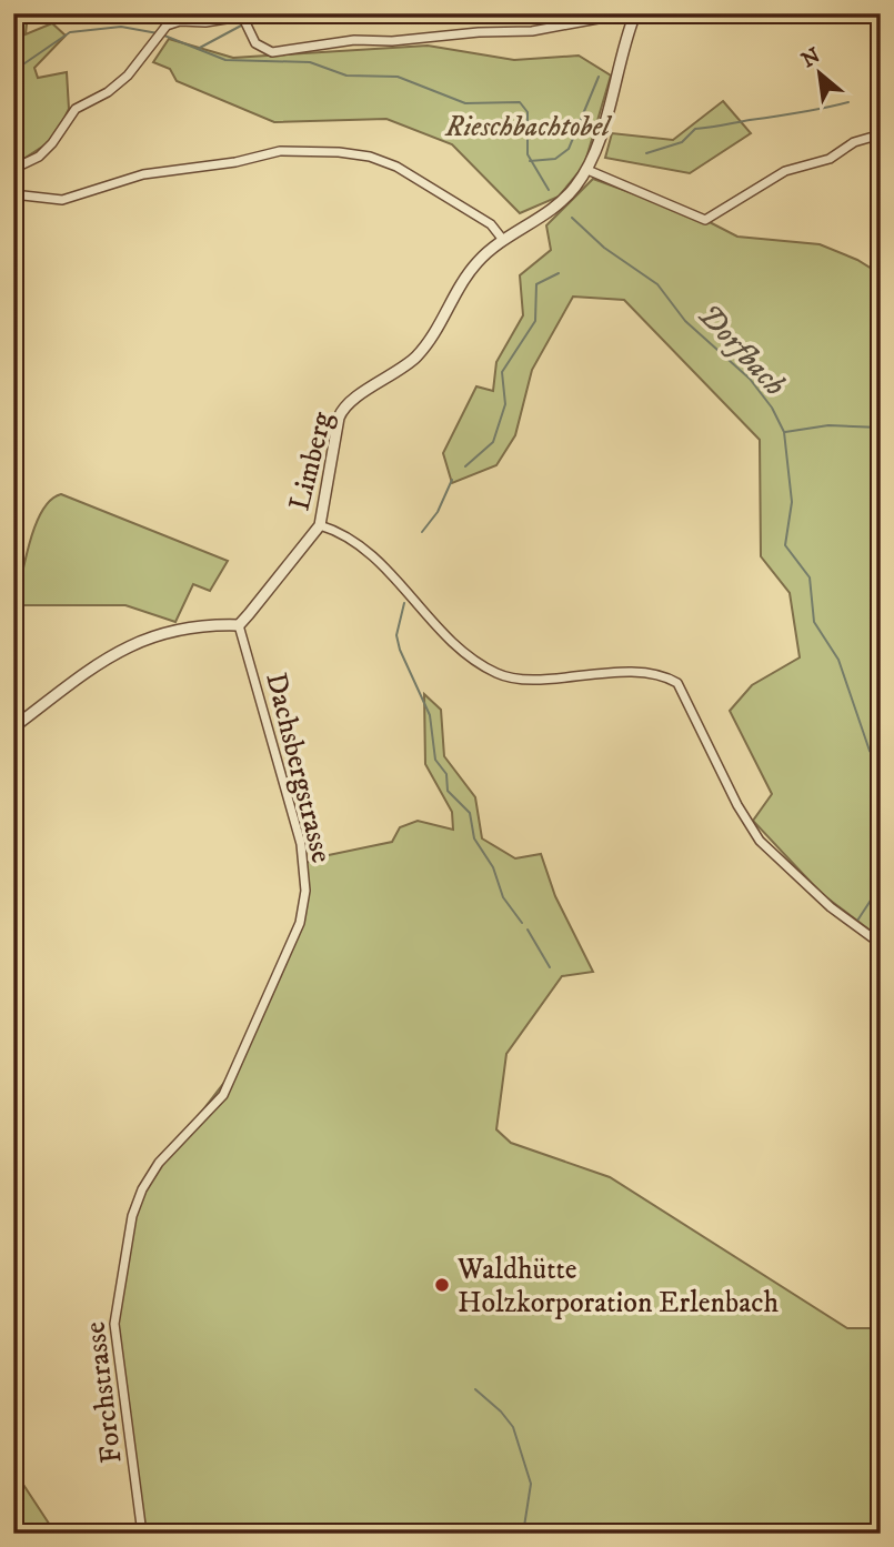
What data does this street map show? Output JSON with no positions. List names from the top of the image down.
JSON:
{
  "streets": {
    "street": ["Limberg", "Dachsbergstrasse", "Forchstrasse"]
  },
  "crossings": [
    ["Limberg", "Dachsbergstrasse"],
    ["Dachsbergstrasse", "Forchstrasse"]
  ],
  "water": ["Dorfbach"],
  "parks": ["Rieschbachtobel"],
  "places": ["Waldhütte Holzkorporation Erlenbach"],
  "north": "top left"
}
